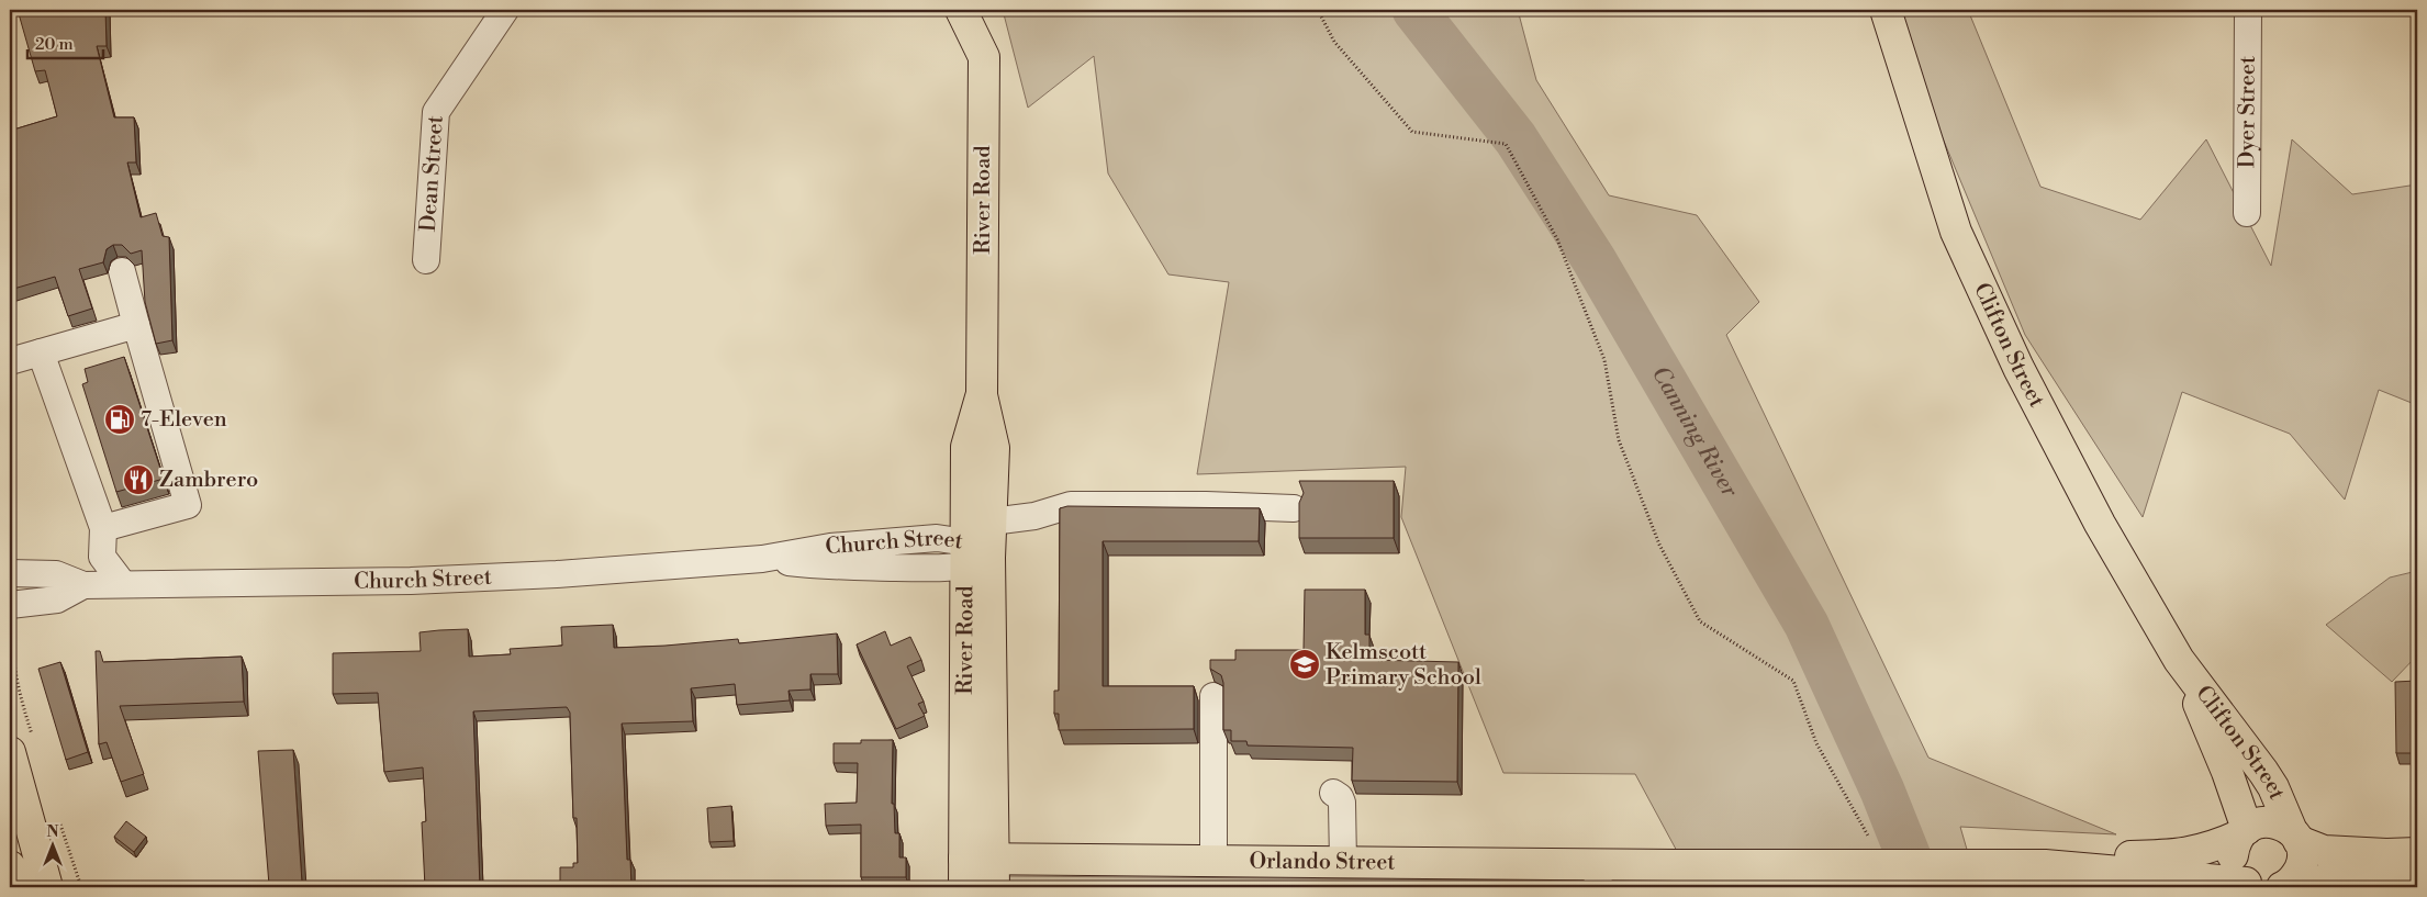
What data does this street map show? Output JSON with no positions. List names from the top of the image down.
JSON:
{
  "streets": {
    "main road": ["River Road", "Clifton Street", "Orlando Street"],
    "street": ["Dyer Street", "Dean Street", "Church Street"]
  },
  "crossings": [
    ["River Road", "Church Street"],
    ["River Road", "Orlando Street"],
    ["Clifton Street", "Orlando Street"]
  ],
  "water": ["Canning River"],
  "places": {
    "fuel station": ["7-Eleven"],
    "restaurant": ["Zambrero"],
    "school or university": ["Kelmscott Primary School"]
  },
  "scale_bar": "20 m",
  "north": "top"
}
